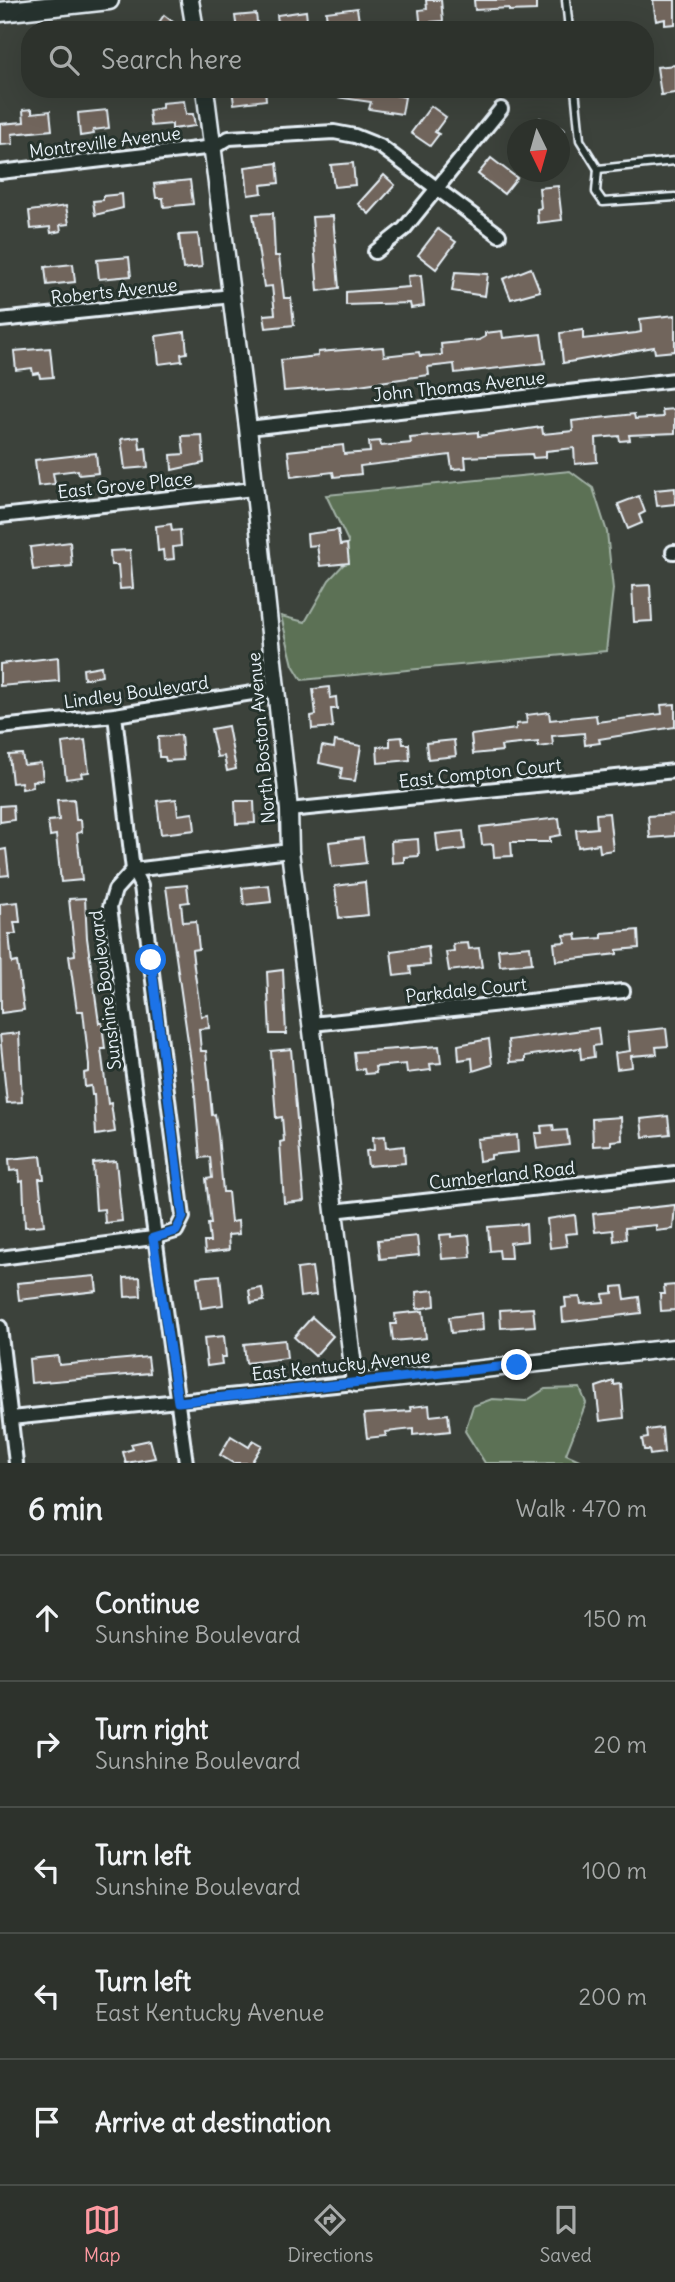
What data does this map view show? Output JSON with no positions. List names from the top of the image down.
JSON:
{
  "streets": {
    "street": [
      "Montreville Avenue",
      "Roberts Avenue",
      "John Thomas Avenue",
      "East Grove Place",
      "Lindley Boulevard",
      "North Boston Avenue",
      "East Compton Court",
      "Sunshine Boulevard",
      "Parkdale Court",
      "Cumberland Road",
      "East Kentucky Avenue"
    ]
  },
  "crossings": [
    ["Montreville Avenue", "North Boston Avenue"],
    ["Roberts Avenue", "North Boston Avenue"],
    ["John Thomas Avenue", "North Boston Avenue"],
    ["East Grove Place", "North Boston Avenue"],
    ["Lindley Boulevard", "North Boston Avenue"],
    ["North Boston Avenue", "East Compton Court"],
    ["North Boston Avenue", "Parkdale Court"],
    ["North Boston Avenue", "Cumberland Road"],
    ["North Boston Avenue", "East Kentucky Avenue"],
    ["Sunshine Boulevard", "East Kentucky Avenue"]
  ],
  "north": "bottom",
  "page": {
    "search": "Search here",
    "heading": ["6 min", "Walk · 470 m"],
    "list": [
      ["Continue", "Sunshine Boulevard", "150 m"],
      ["Turn right", "Sunshine Boulevard", "20 m"],
      ["Turn left", "Sunshine Boulevard", "100 m"],
      ["Turn left", "East Kentucky Avenue", "200 m"],
      "Arrive at destination"
    ],
    "nav": ["Map", "Directions", "Saved"]
  }
}
